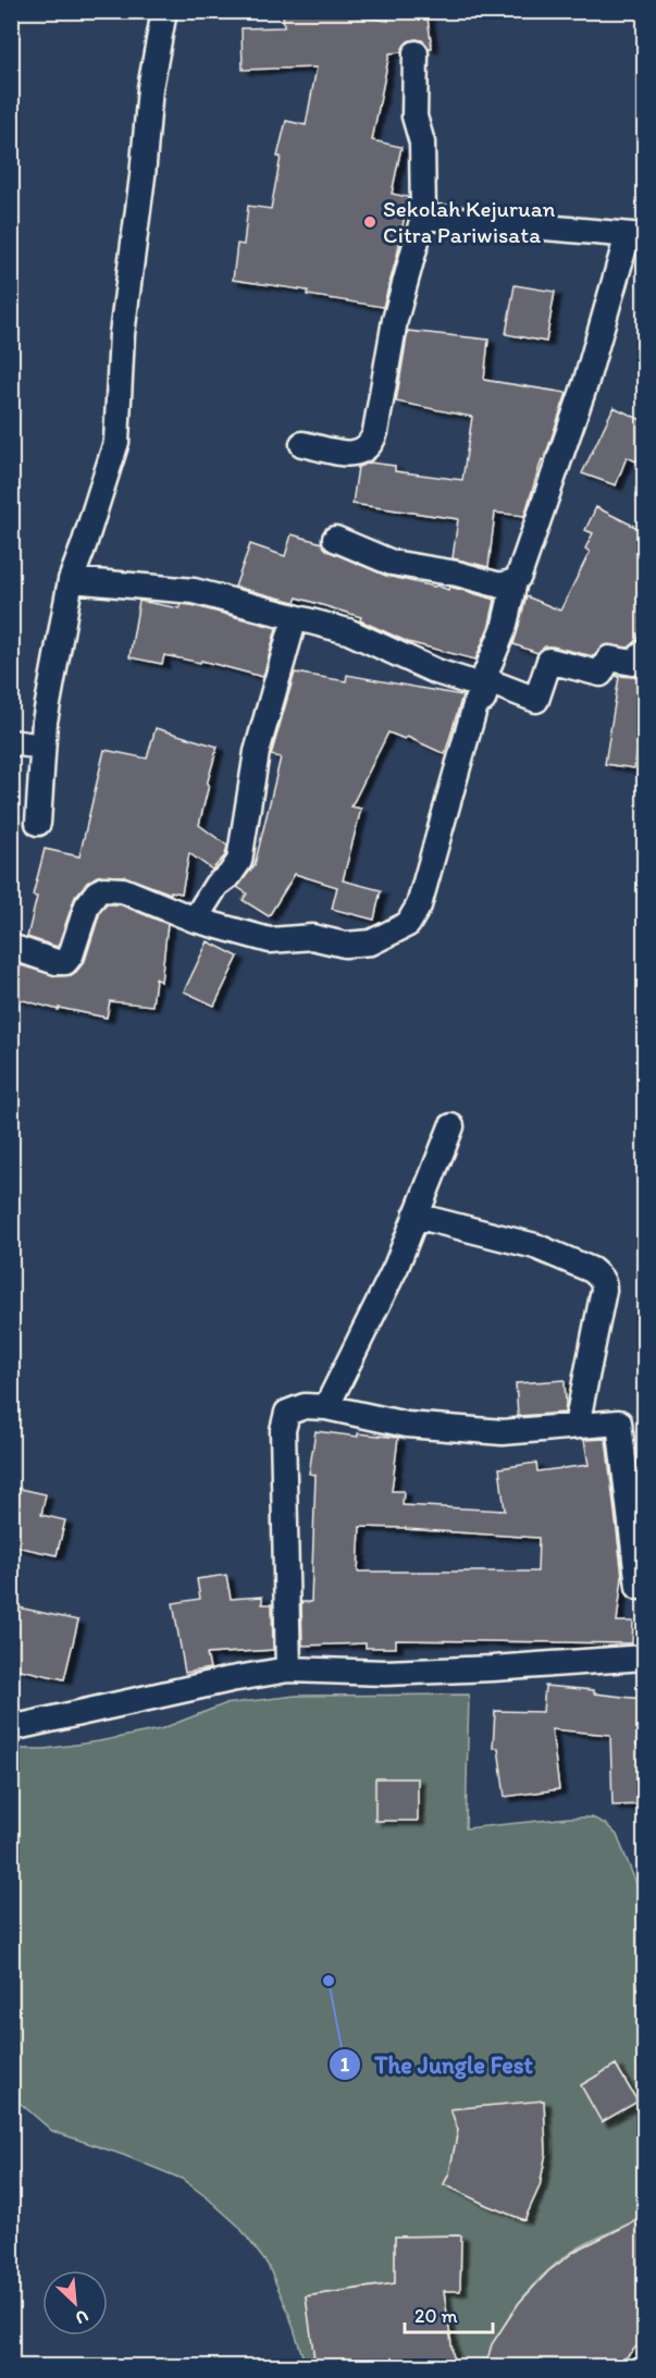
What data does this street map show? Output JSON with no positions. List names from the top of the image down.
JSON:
{
  "places": ["Sekolah Kejuruan Citra Pariwisata", "The Jungle Fest"],
  "scale_bar": "20 m",
  "north": "bottom right"
}
